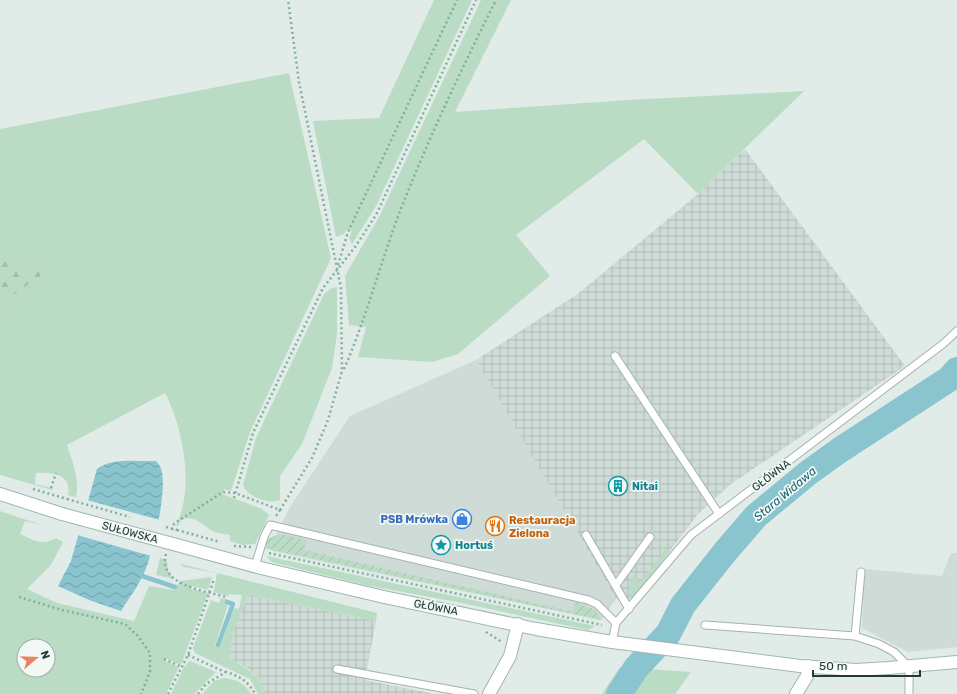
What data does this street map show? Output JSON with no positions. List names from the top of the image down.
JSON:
{
  "streets": {
    "main road": ["GŁÓWNA", "SUŁOWSKA"]
  },
  "crossings": [
    ["GŁÓWNA", "SUŁOWSKA"]
  ],
  "water": ["Stara Widawa"],
  "places": {
    "building": ["Nitai"],
    "shop": ["PSB Mrówka"],
    "restaurant": ["Restauracja Zielona"],
    "place": ["Hortuś"]
  },
  "scale_bar": "50 m",
  "north": "right"
}
